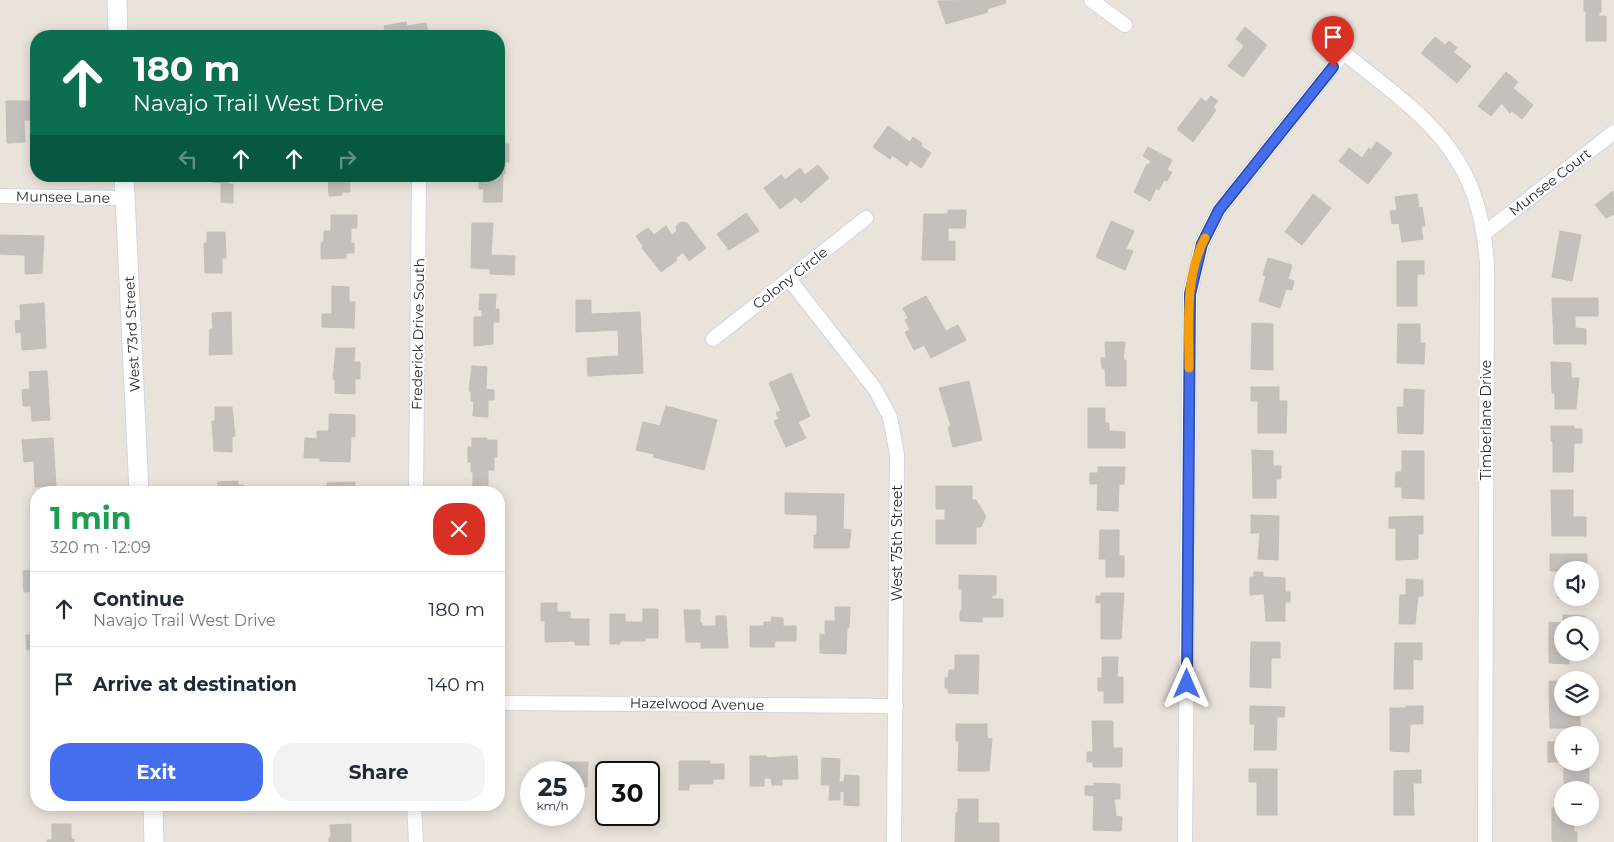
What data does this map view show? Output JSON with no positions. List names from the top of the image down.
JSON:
{
  "streets": {
    "main road": ["West 73rd Street"],
    "street": [
      "Munsee Court",
      "Munsee Lane",
      "Colony Circle",
      "Frederick Drive South",
      "Timberlane Drive",
      "West 75th Street",
      "Hazelwood Avenue"
    ]
  },
  "crossings": [
    ["Munsee Court", "Timberlane Drive"],
    ["Munsee Lane", "West 73rd Street"],
    ["Colony Circle", "West 75th Street"],
    ["West 75th Street", "Hazelwood Avenue"]
  ],
  "page": {
    "turn": ["180 m", "Navajo Trail West Drive"],
    "heading": ["1 min", "320 m · 12:09"],
    "map_buttons": ["+", "−"],
    "list": [
      {
        "name": "Continue",
        "note": "Navajo Trail West Drive",
        "value": "180 m"
      },
      {
        "name": "Arrive at destination",
        "value": "140 m"
      }
    ],
    "buttons": ["Exit", "Share"],
    "speed": "25 km/h",
    "limit": "30"
  }
}
